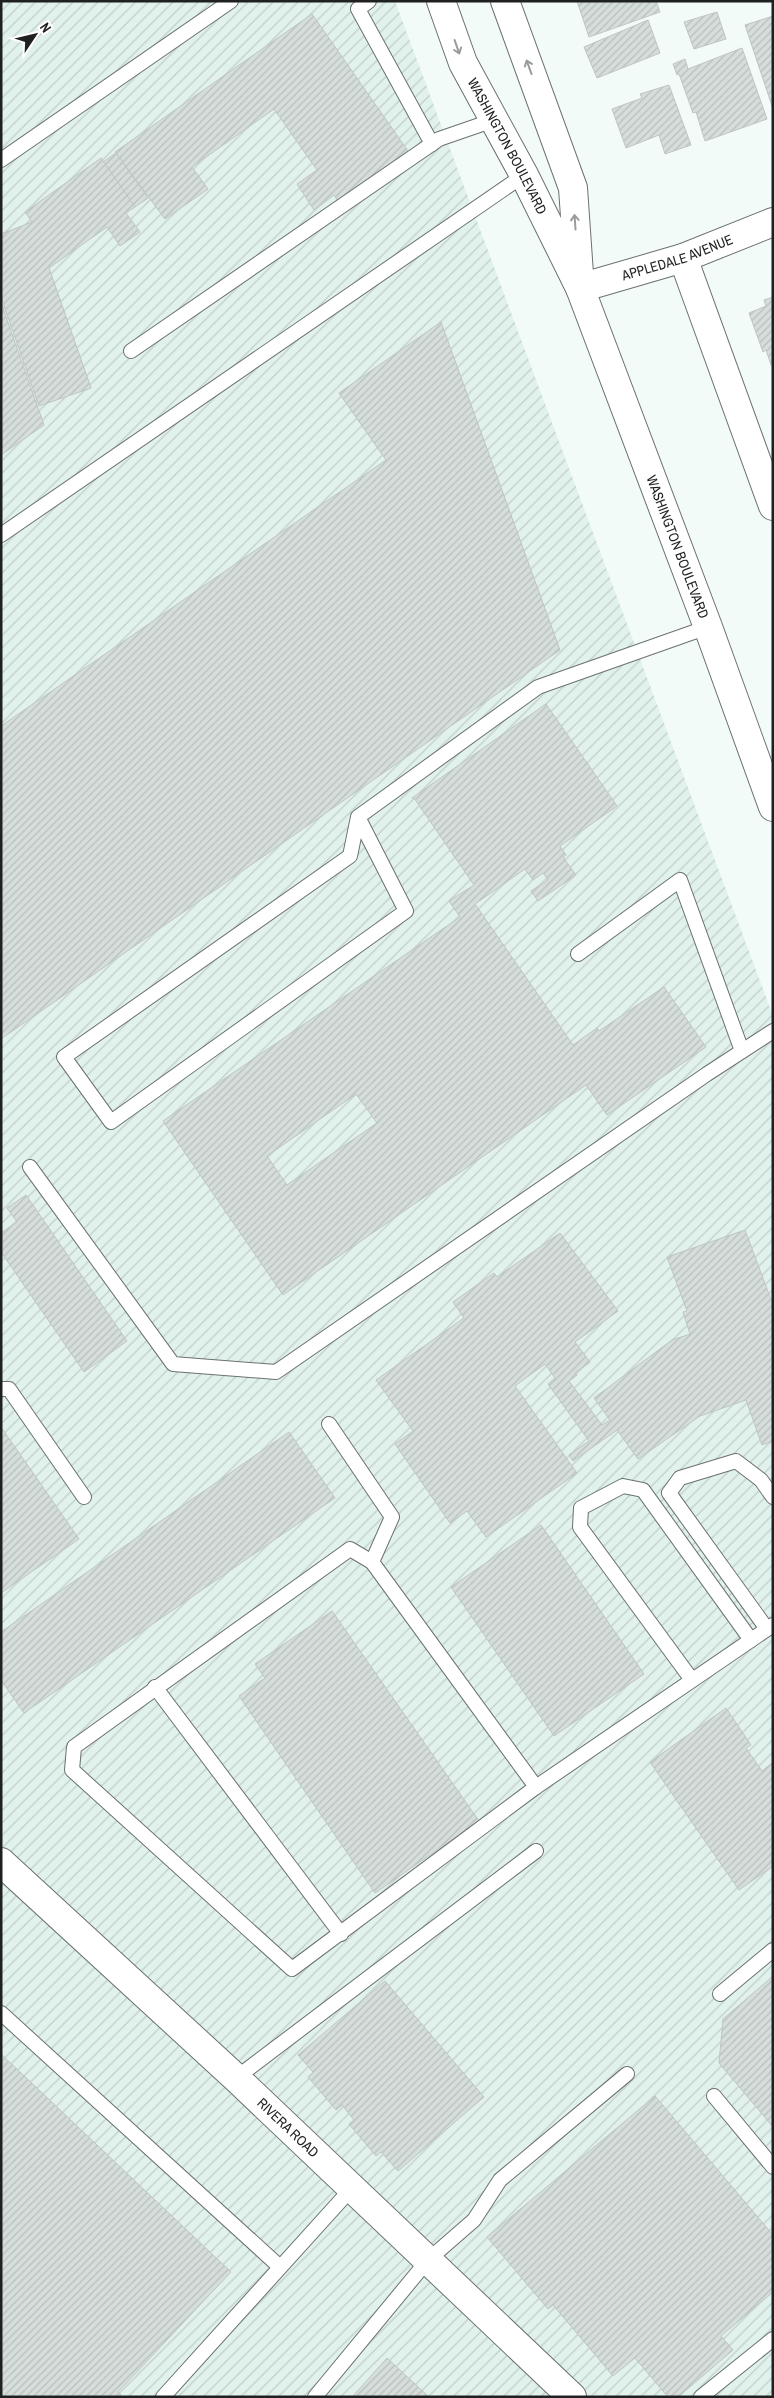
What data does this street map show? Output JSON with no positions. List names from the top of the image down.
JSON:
{
  "streets": {
    "street": ["WASHINGTON BOULEVARD", "APPLEDALE AVENUE", "RIVERA ROAD"]
  },
  "crossings": [
    ["WASHINGTON BOULEVARD", "APPLEDALE AVENUE"]
  ],
  "north": "top right"
}
